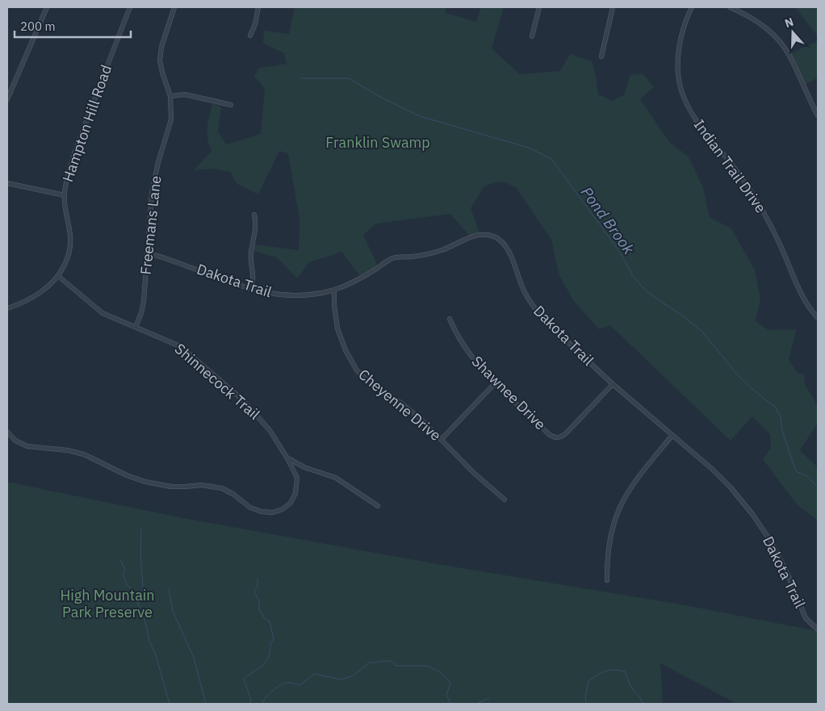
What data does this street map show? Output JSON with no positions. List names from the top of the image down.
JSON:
{
  "streets": {
    "street": [
      "Hampton Hill Road",
      "Indian Trail Drive",
      "Freemans Lane",
      "Dakota Trail",
      "Shinnecock Trail",
      "Shawnee Drive",
      "Cheyenne Drive"
    ]
  },
  "crossings": [
    ["Hampton Hill Road", "Shinnecock Trail"],
    ["Freemans Lane", "Dakota Trail"],
    ["Freemans Lane", "Shinnecock Trail"],
    ["Dakota Trail", "Shawnee Drive"],
    ["Dakota Trail", "Cheyenne Drive"]
  ],
  "water": ["Pond Brook"],
  "parks": ["Franklin Swamp", "High Mountain Park Preserve"],
  "scale_bar": "200 m",
  "north": "top"
}
